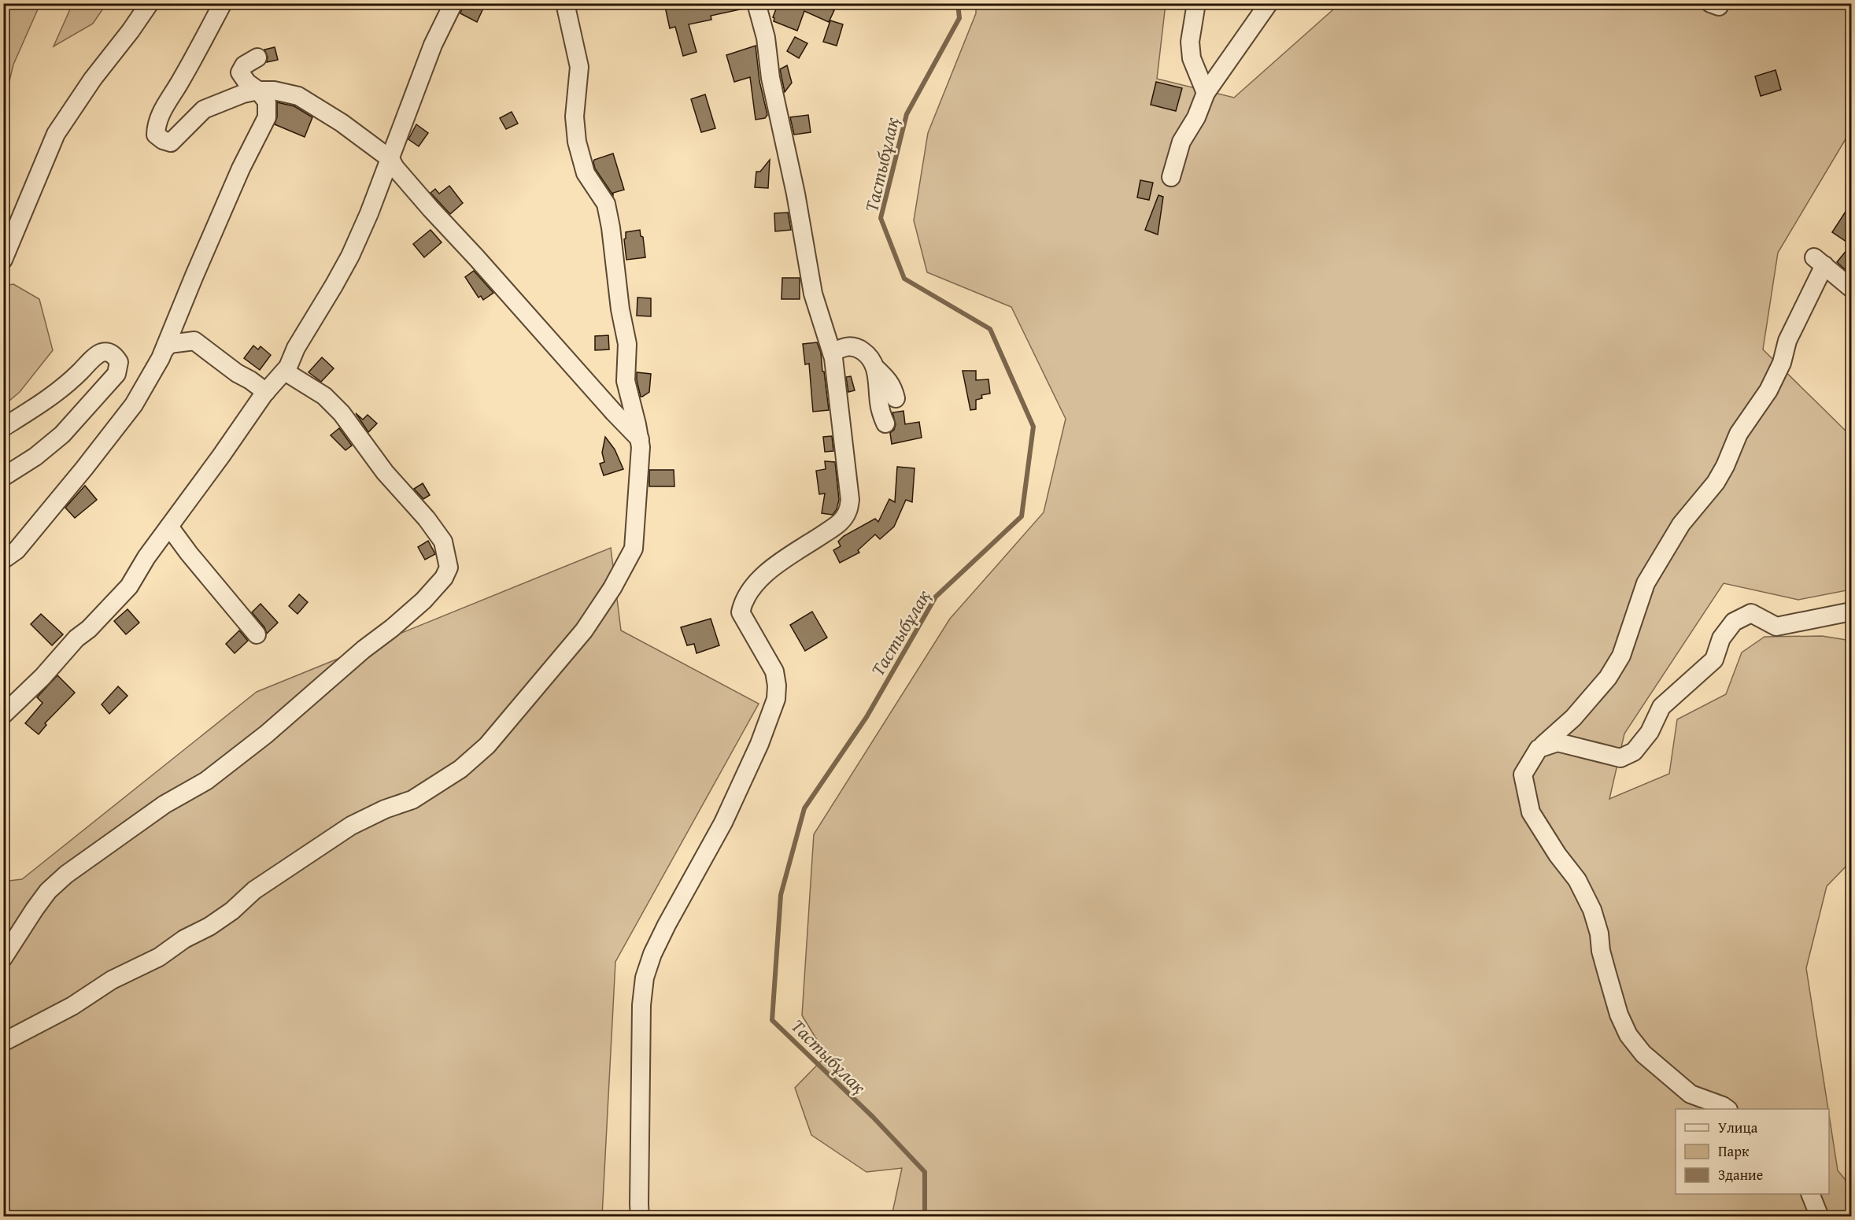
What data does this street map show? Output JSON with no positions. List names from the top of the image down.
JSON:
{
  "water": ["Тастыбұлақ"],
  "legend": ["Улица", "Парк", "Здание"]
}
